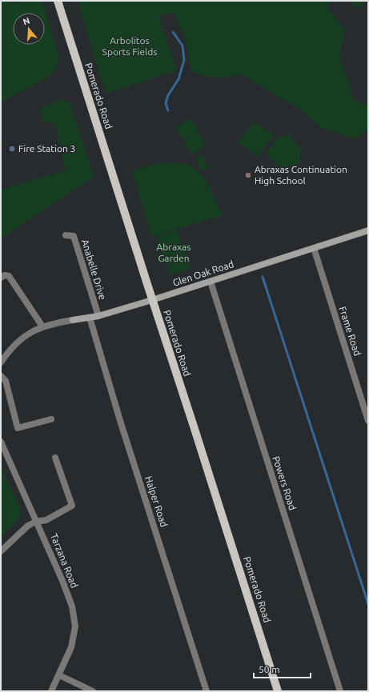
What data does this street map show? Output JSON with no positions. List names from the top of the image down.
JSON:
{
  "streets": {
    "main road": ["Pomerado Road"],
    "street": [
      "Anabelle Drive",
      "Glen Oak Road",
      "Frame Road",
      "Powers Road",
      "Halper Road",
      "Tarzana Road"
    ]
  },
  "crossings": [
    ["Pomerado Road", "Glen Oak Road"],
    ["Anabelle Drive", "Glen Oak Road"],
    ["Glen Oak Road", "Frame Road"],
    ["Glen Oak Road", "Powers Road"],
    ["Glen Oak Road", "Halper Road"]
  ],
  "parks": ["Arbolitos Sports Fields", "Abraxas Garden"],
  "places": ["Fire Station 3", "Abraxas Continuation High School"],
  "scale_bar": "50 m",
  "north": "top"
}
